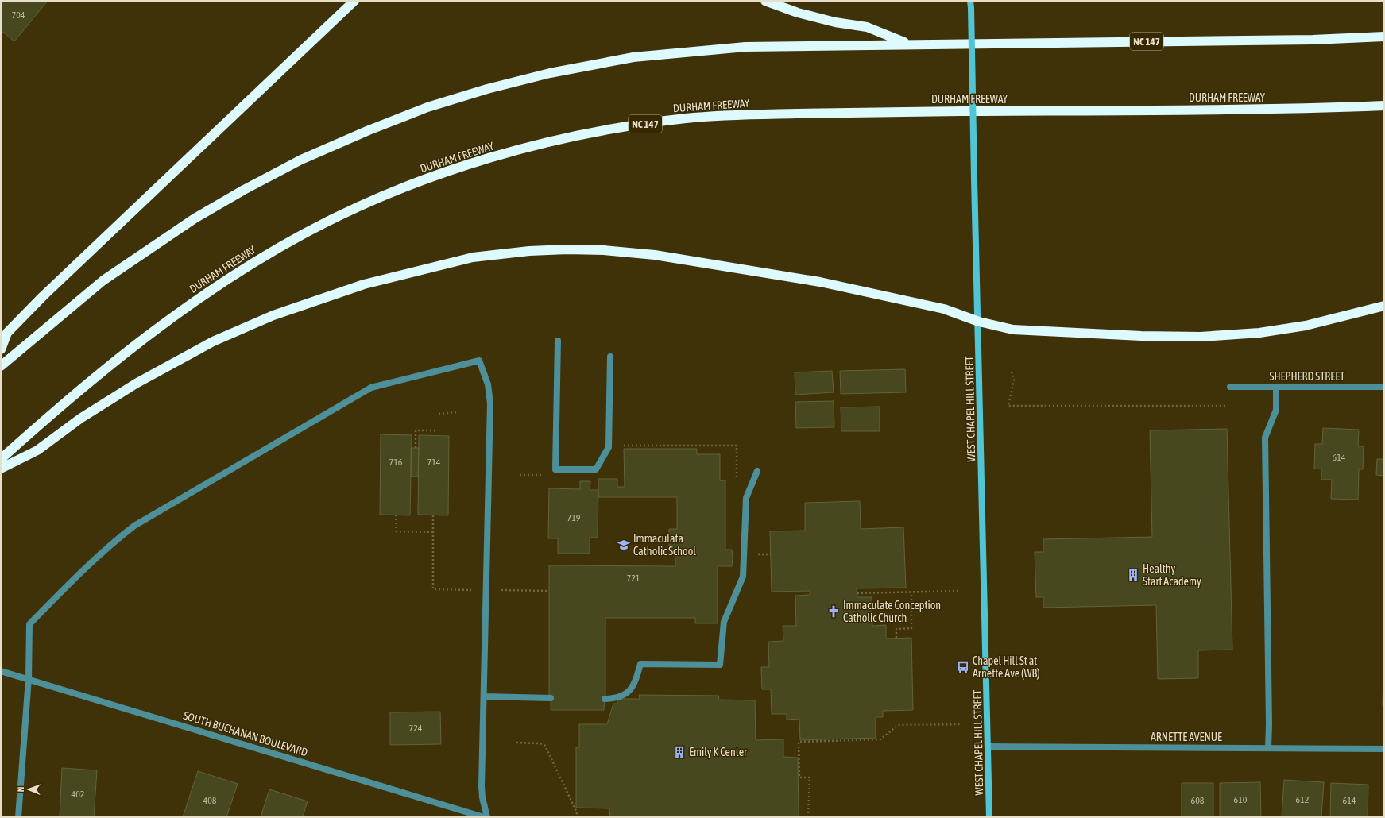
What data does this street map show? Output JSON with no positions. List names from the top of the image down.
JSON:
{
  "streets": {
    "highway": ["NC 147", "DURHAM FREEWAY"],
    "main road": ["WEST CHAPEL HILL STREET"],
    "street": ["SHEPHERD STREET", "SOUTH BUCHANAN BOULEVARD", "ARNETTE AVENUE"]
  },
  "crossings": [
    ["WEST CHAPEL HILL STREET", "ARNETTE AVENUE"]
  ],
  "places": {
    "school or university": ["Immaculata Catholic School"],
    "building": ["Healthy Start Academy", "Emily K Center"],
    "church": ["Immaculate Conception Catholic Church"],
    "bus stop": ["Chapel Hill St at Arnette Ave (WB)"]
  },
  "house_numbers": [
    "704",
    "614",
    "716",
    "714",
    "719",
    "721",
    "724",
    "402",
    "610",
    "612",
    "408",
    "608",
    "614"
  ],
  "north": "left"
}
